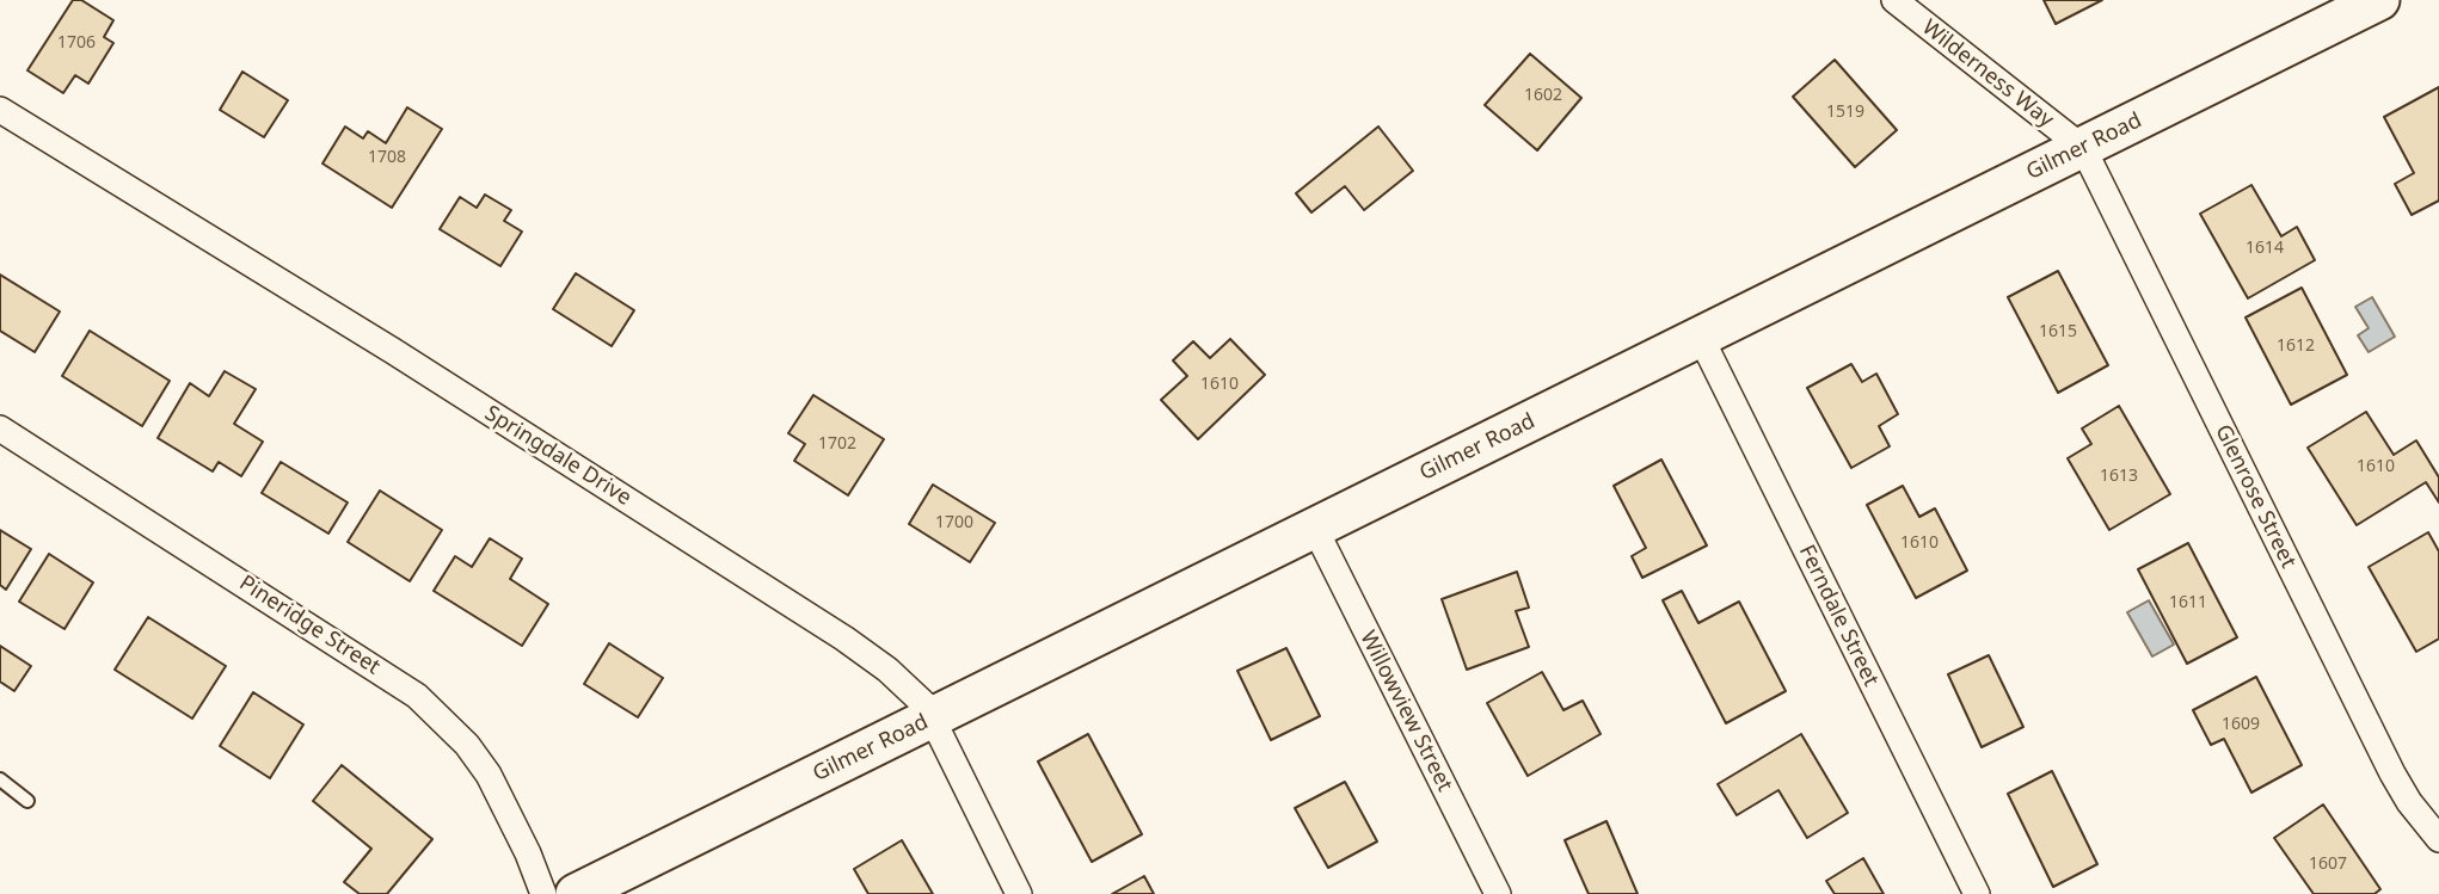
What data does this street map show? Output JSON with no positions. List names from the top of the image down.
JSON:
{
  "streets": {
    "main road": ["Gilmer Road"],
    "street": [
      "Wilderness Way",
      "Springdale Drive",
      "Glenrose Street",
      "Ferndale Street",
      "Pineridge Street",
      "Willowview Street"
    ]
  },
  "crossings": [
    ["Wilderness Way", "Gilmer Road"],
    ["Wilderness Way", "Glenrose Street"],
    ["Gilmer Road", "Springdale Drive"],
    ["Gilmer Road", "Glenrose Street"],
    ["Gilmer Road", "Ferndale Street"],
    ["Gilmer Road", "Willowview Street"]
  ],
  "house_numbers": [
    "1706",
    "1602",
    "1519",
    "1708",
    "1614",
    "1615",
    "1612",
    "1610",
    "1702",
    "1610",
    "1613",
    "1700",
    "1610",
    "1611",
    "1609",
    "1607"
  ]
}
